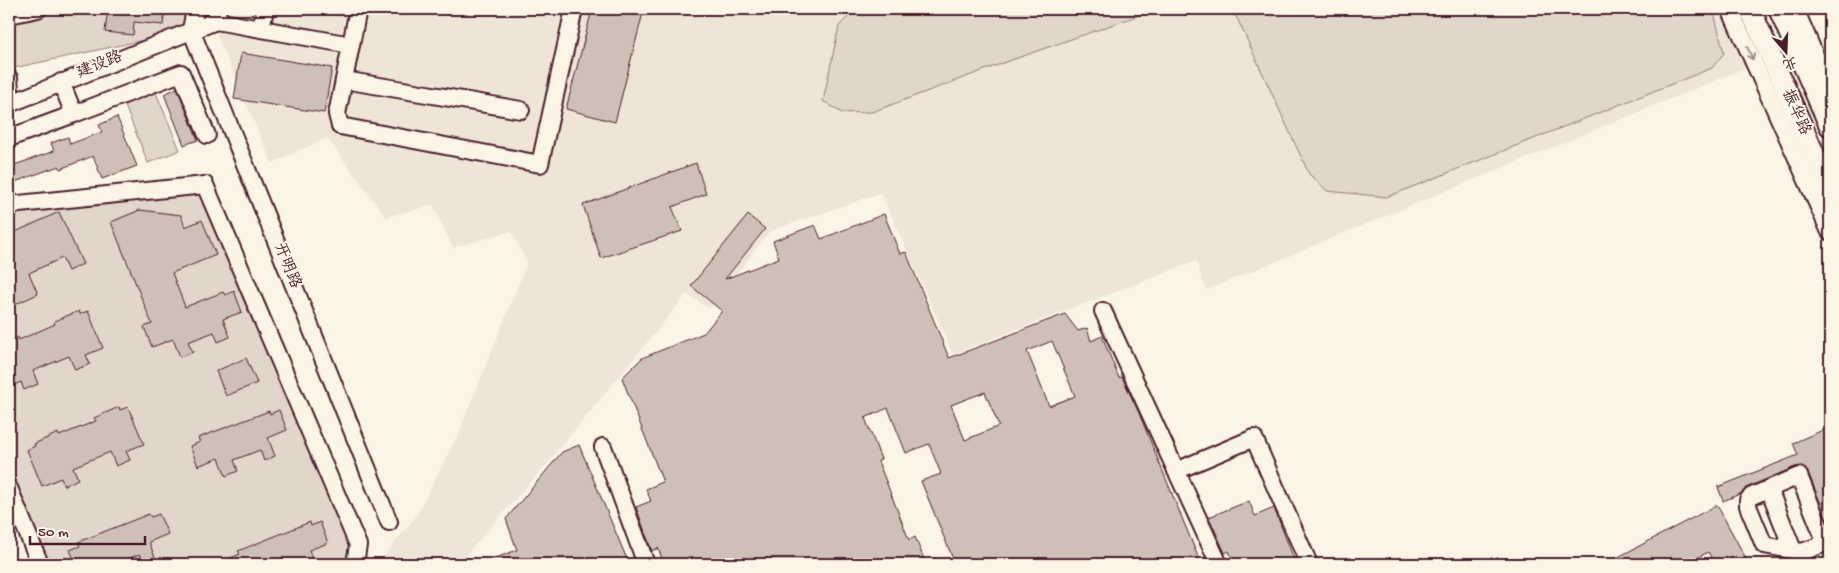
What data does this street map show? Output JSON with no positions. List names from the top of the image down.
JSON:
{
  "streets": {
    "main road": ["振华路"],
    "street": ["建设路", "开明路"]
  },
  "crossings": [
    ["建设路", "开明路"]
  ],
  "scale_bar": "50 m",
  "north": "bottom"
}
